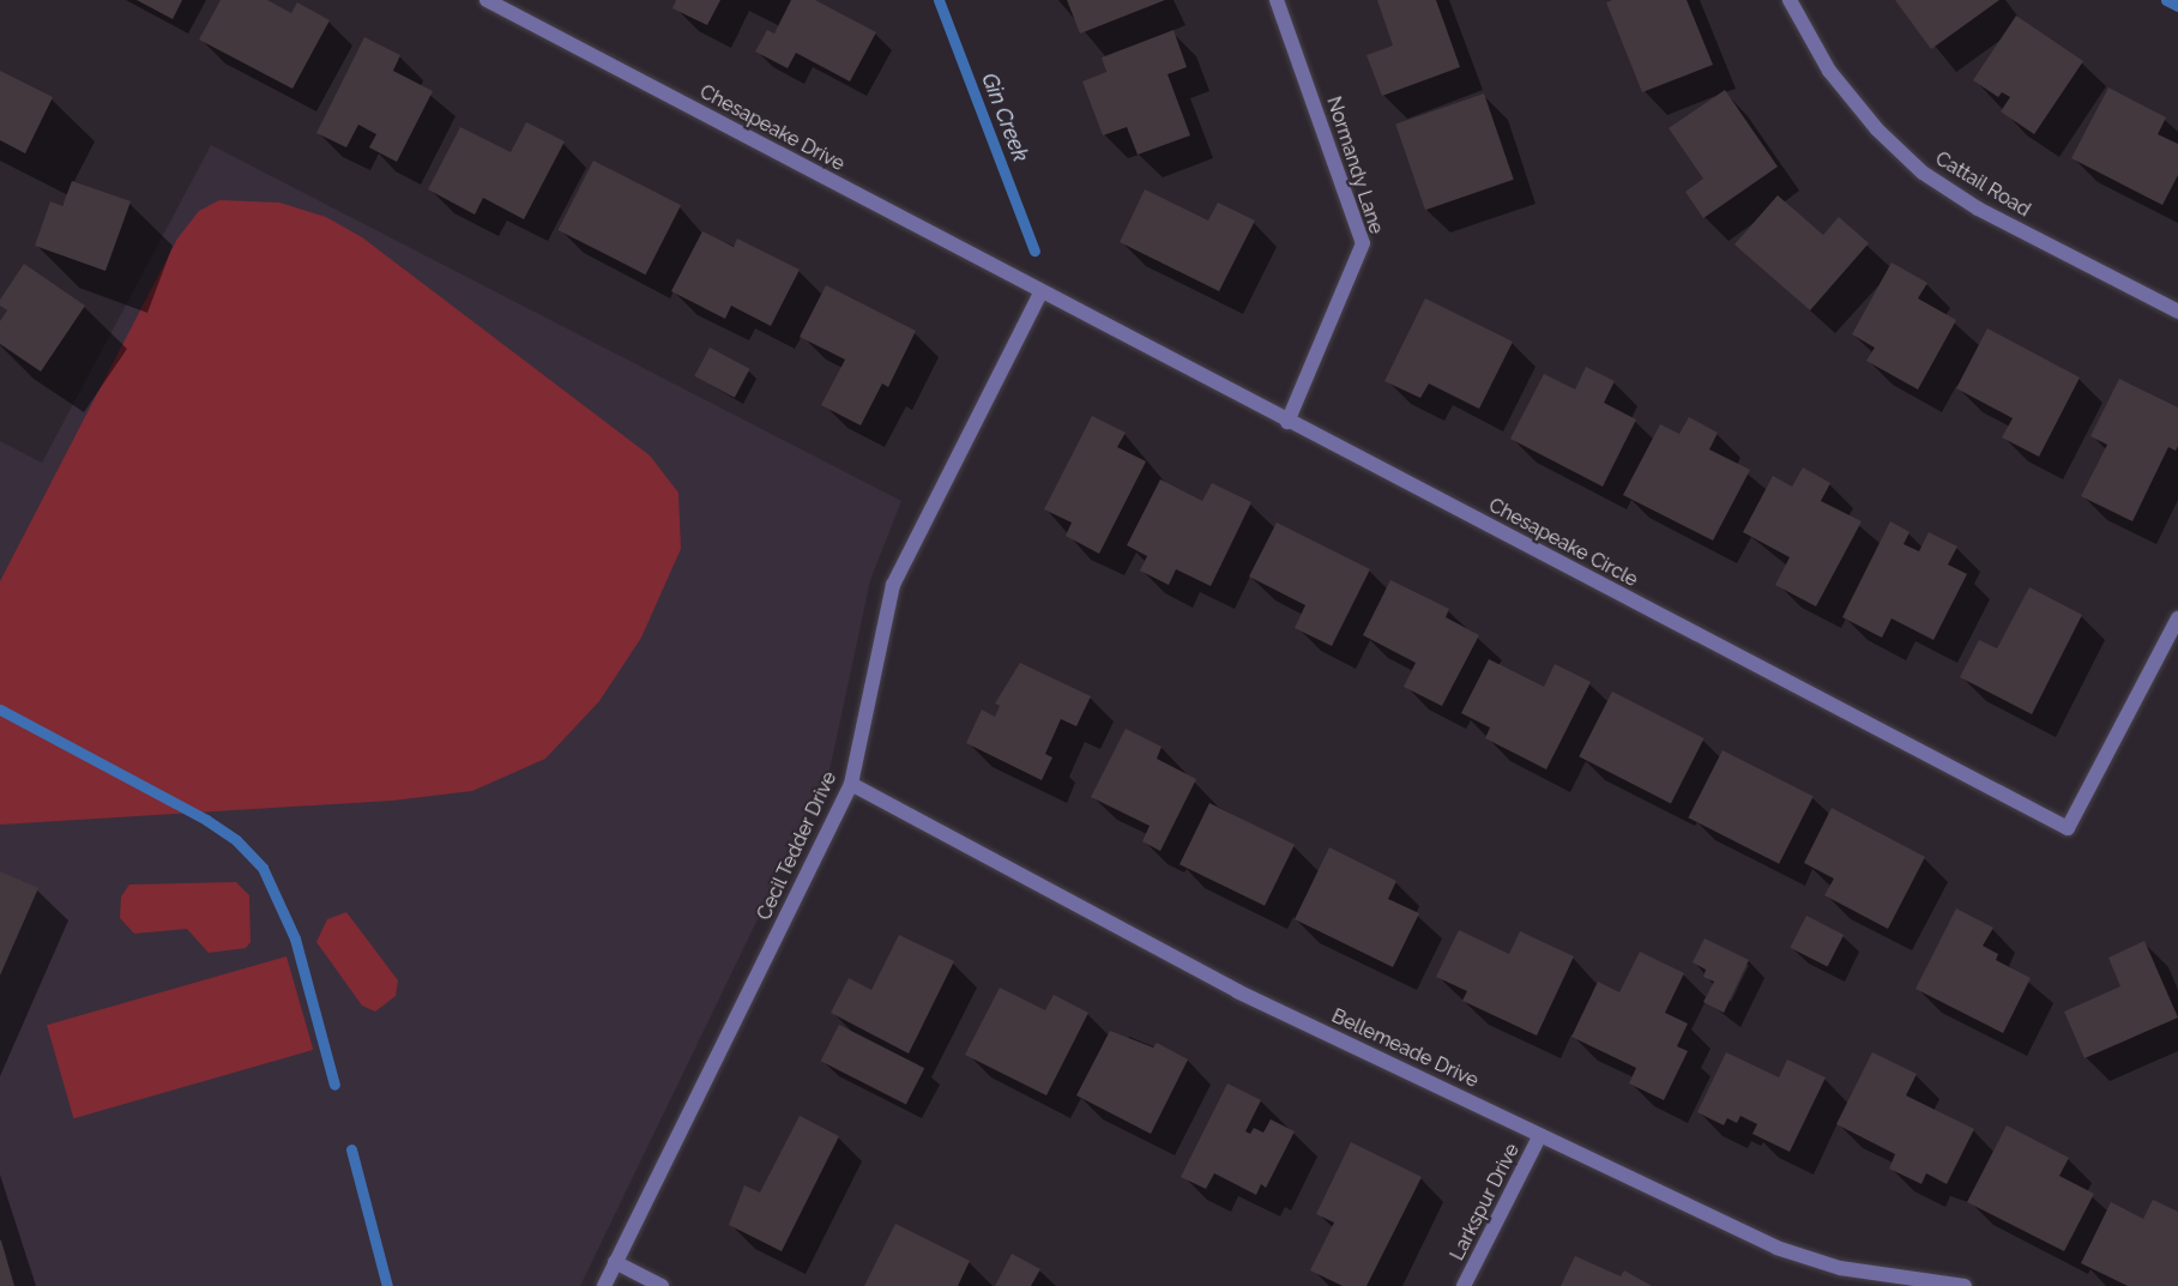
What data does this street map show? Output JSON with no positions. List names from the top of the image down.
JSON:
{
  "streets": {
    "street": [
      "Chesapeake Drive",
      "Normandy Lane",
      "Cattail Road",
      "Chesapeake Circle",
      "Cecil Tedder Drive",
      "Bellemeade Drive",
      "Larkspur Drive"
    ]
  },
  "crossings": [
    ["Chesapeake Drive", "Chesapeake Circle"],
    ["Chesapeake Drive", "Cecil Tedder Drive"],
    ["Normandy Lane", "Chesapeake Circle"],
    ["Chesapeake Circle", "Cecil Tedder Drive"],
    ["Cecil Tedder Drive", "Bellemeade Drive"],
    ["Bellemeade Drive", "Larkspur Drive"]
  ],
  "water": ["Gin Creek"]
}
